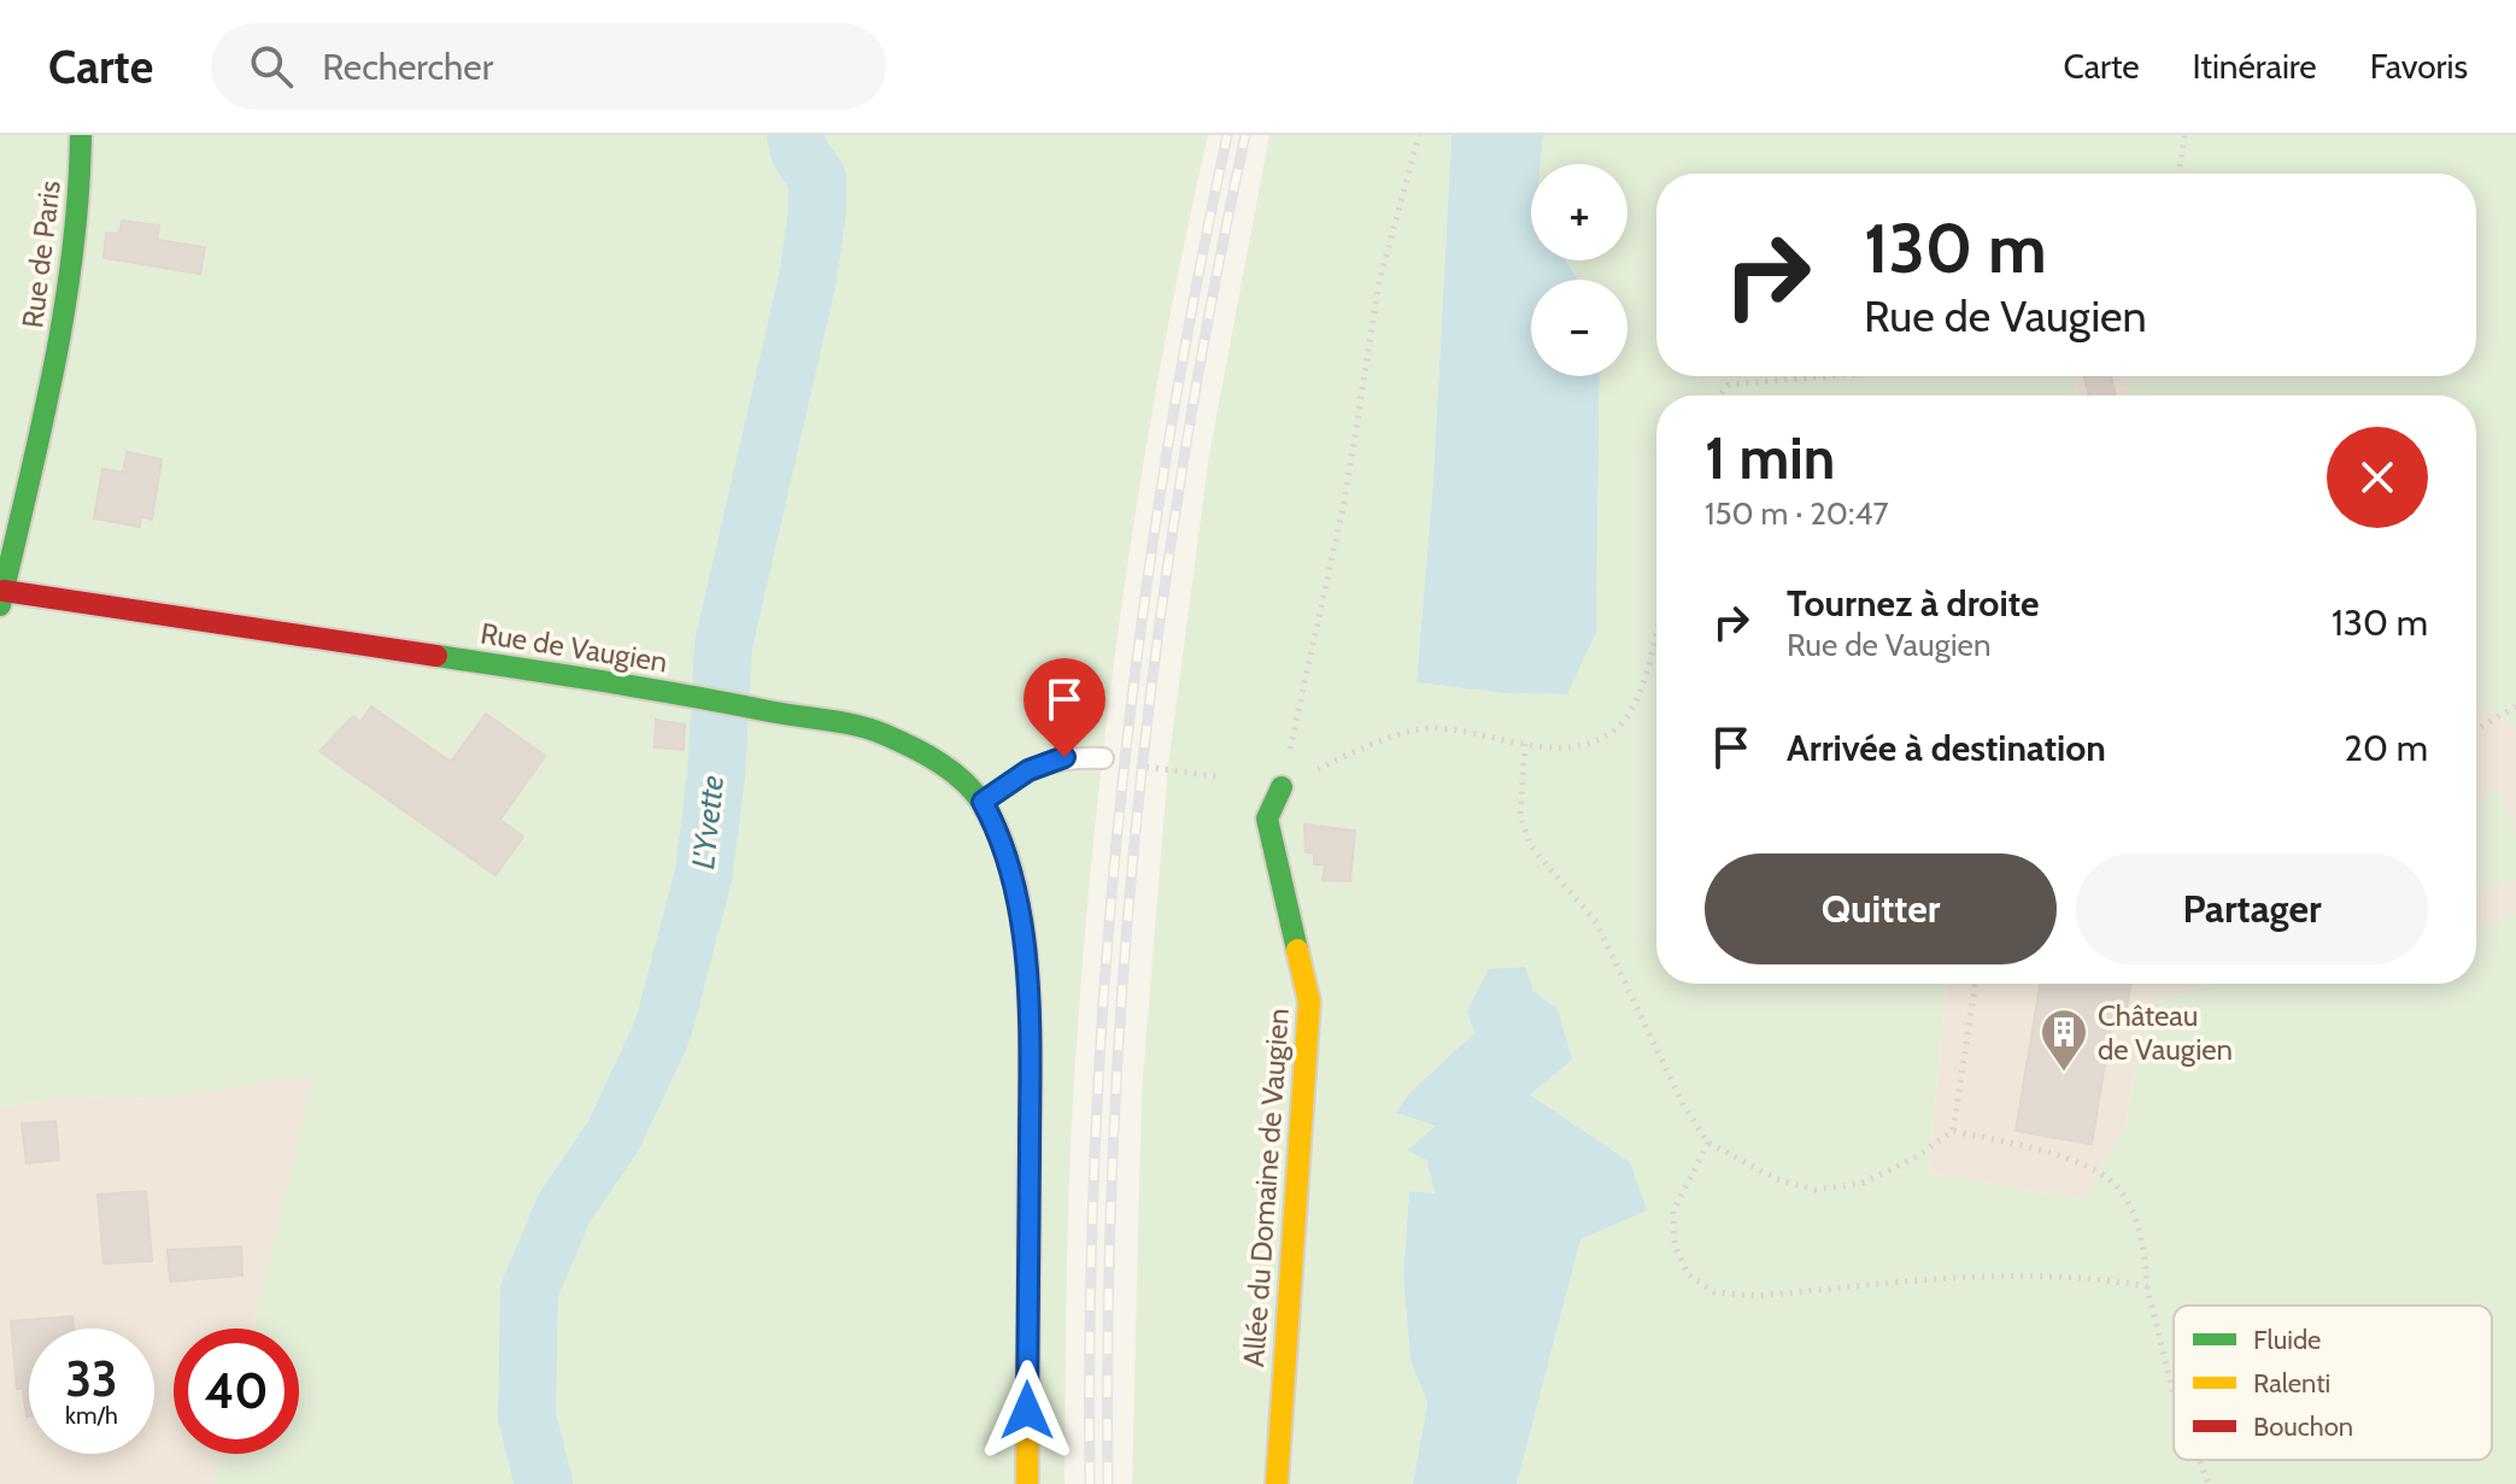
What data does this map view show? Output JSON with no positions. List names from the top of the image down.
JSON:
{
  "streets": {
    "street": ["Rue de Paris", "Rue de Vaugien", "Allée du Domaine de Vaugien"]
  },
  "crossings": [
    ["Rue de Paris", "Rue de Vaugien"]
  ],
  "water": ["L'Yvette"],
  "places": {
    "building": ["Château de Vaugien"]
  },
  "legend": ["Fluide", "Ralenti", "Bouchon"],
  "page": {
    "header": "Carte",
    "search": "Rechercher",
    "nav": ["Carte", "Itinéraire", "Favoris"],
    "map_buttons": ["+", "−"],
    "turn": ["130 m", "Rue de Vaugien"],
    "heading": ["1 min", "150 m · 20:47"],
    "list": [
      {
        "name": "Tournez à droite",
        "note": "Rue de Vaugien",
        "value": "130 m"
      },
      {
        "name": "Arrivée à destination",
        "value": "20 m"
      }
    ],
    "buttons": ["Quitter", "Partager"],
    "speed": "33 km/h",
    "limit": "40"
  }
}
